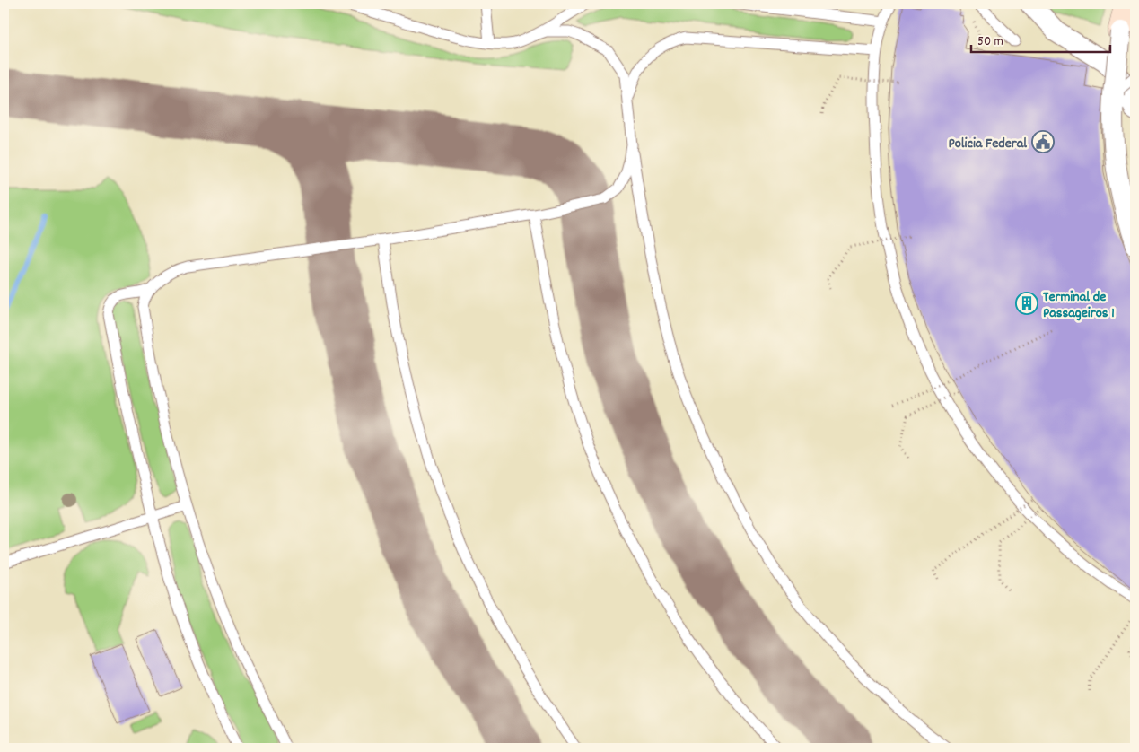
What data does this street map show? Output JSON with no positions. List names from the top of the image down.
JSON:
{
  "places": {
    "public building": ["Policia Federal"],
    "building": ["Terminal de Passageiros 1"]
  },
  "scale_bar": "50 m"
}
